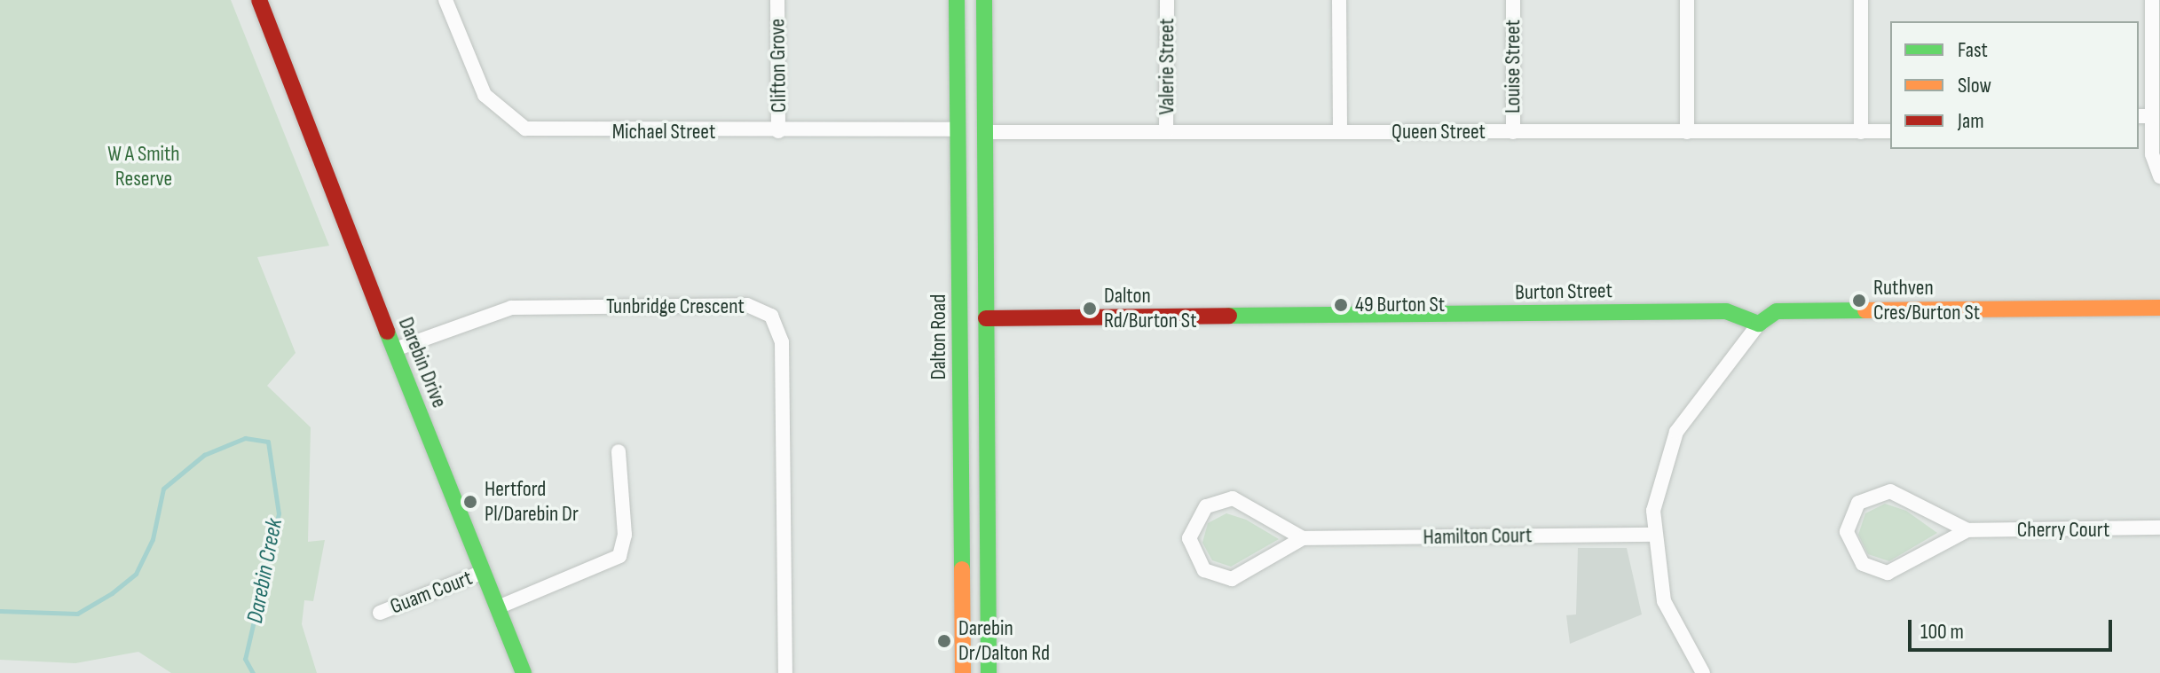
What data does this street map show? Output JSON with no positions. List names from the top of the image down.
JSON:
{
  "streets": {
    "street": [
      "Clifton Grove",
      "Valerie Street",
      "Louise Street",
      "Michael Street",
      "Queen Street",
      "Burton Street",
      "Tunbridge Crescent",
      "Dalton Road",
      "Darebin Drive",
      "Cherry Court",
      "Hamilton Court",
      "Guam Court"
    ]
  },
  "crossings": [
    ["Clifton Grove", "Michael Street"],
    ["Valerie Street", "Queen Street"],
    ["Louise Street", "Queen Street"],
    ["Michael Street", "Dalton Road"],
    ["Burton Street", "Dalton Road"],
    ["Tunbridge Crescent", "Darebin Drive"],
    ["Darebin Drive", "Guam Court"]
  ],
  "water": ["Darebin Creek"],
  "parks": ["W A Smith Reserve"],
  "places": [
    "Ruthven Cres/Burton St",
    "49 Burton St",
    "Dalton Rd/Burton St",
    "Hertford Pl/Darebin Dr",
    "Darebin Dr/Dalton Rd"
  ],
  "legend": ["Fast", "Slow", "Jam"],
  "scale_bar": "100 m"
}
